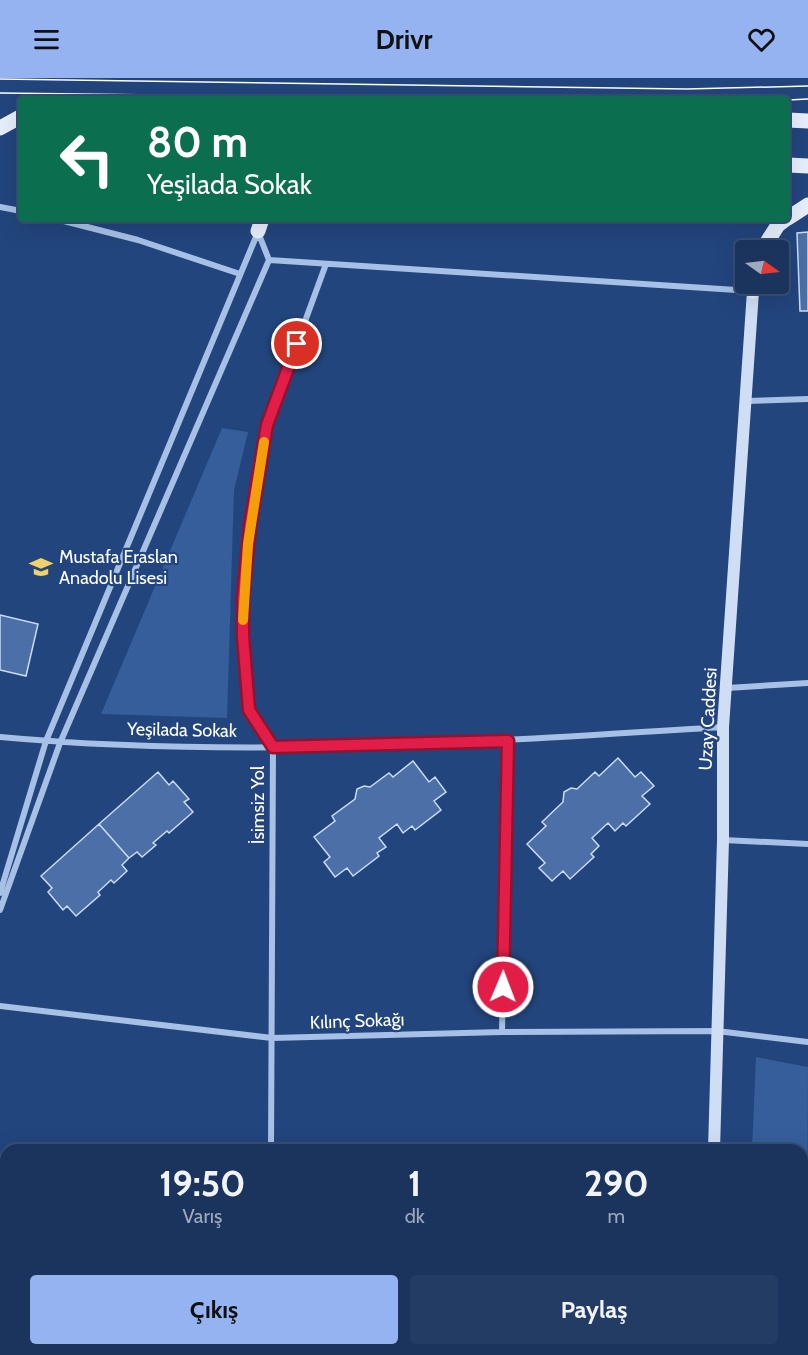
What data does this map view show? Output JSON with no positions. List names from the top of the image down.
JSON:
{
  "streets": {
    "main road": ["Uzay Caddesi"],
    "street": ["Yeşilada Sokak", "İsimsiz Yol", "Kılınç Sokağı"]
  },
  "crossings": [
    ["Uzay Caddesi", "Yeşilada Sokak"],
    ["Uzay Caddesi", "Kılınç Sokağı"],
    ["Yeşilada Sokak", "İsimsiz Yol"],
    ["İsimsiz Yol", "Kılınç Sokağı"]
  ],
  "places": {
    "school or university": ["Mustafa Eraslan Anadolu Lisesi"]
  },
  "north": "right",
  "page": {
    "header": "Drivr",
    "turn": ["80 m", "Yeşilada Sokak"],
    "eta": [
      "19:50",
      "Varış",
      "1",
      "dk",
      "290",
      "m"
    ],
    "buttons": ["Çıkış", "Paylaş"]
  }
}
